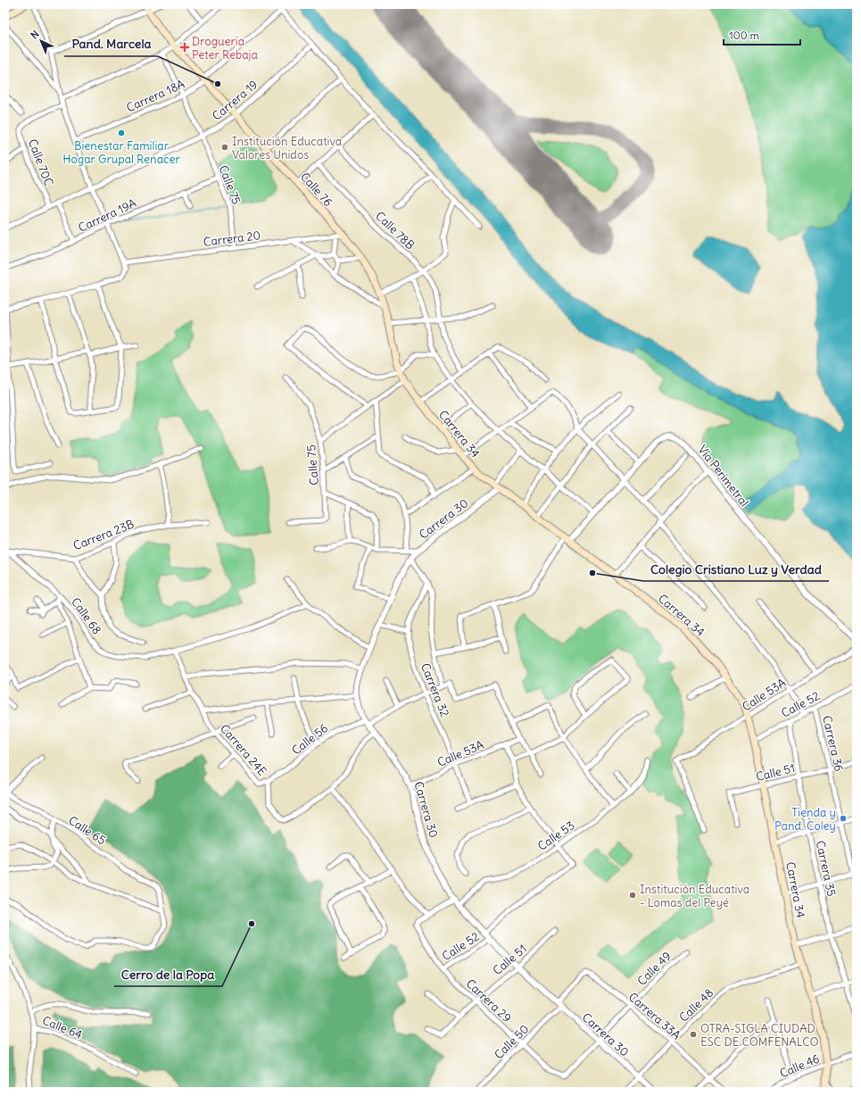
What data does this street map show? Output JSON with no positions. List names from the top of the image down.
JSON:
{
  "streets": {
    "main road": ["Calle 76", "Carrera 34"],
    "street": [
      "Carrera 18A",
      "Carrera 19",
      "Calle 70C",
      "Calle 75",
      "Carrera 19A",
      "Calle 78B",
      "Carrera 20",
      "Vía Perimetral",
      "Carrera 30",
      "Carrera 23B",
      "Calle 68",
      "Carrera 32",
      "Calle 53A",
      "Calle 52",
      "Calle 56",
      "Carrera 36",
      "Carrera 24E",
      "Calle 51",
      "Calle 65",
      "Calle 53",
      "Carrera 35",
      "Calle 49",
      "Carrera 29",
      "Calle 48",
      "Carrera 33A",
      "Calle 64",
      "Calle 50",
      "Calle 46"
    ]
  },
  "crossings": [
    ["Carrera 18A", "Calle 75"],
    ["Carrera 18A", "Calle 76"],
    ["Carrera 19", "Calle 70C"],
    ["Carrera 19", "Calle 75"],
    ["Carrera 19", "Calle 76"],
    ["Calle 75", "Carrera 19A"],
    ["Calle 75", "Carrera 20"],
    ["Calle 76", "Carrera 20"],
    ["Calle 76", "Carrera 34"],
    ["Carrera 34", "Vía Perimetral"],
    ["Carrera 34", "Carrera 30"],
    ["Carrera 34", "Calle 53A"],
    ["Carrera 34", "Calle 52"],
    ["Carrera 34", "Calle 51"],
    ["Carrera 34", "Calle 48"],
    ["Carrera 34", "Calle 46"],
    ["Carrera 30", "Calle 53A"],
    ["Carrera 30", "Calle 52"],
    ["Carrera 30", "Calle 56"],
    ["Carrera 30", "Calle 51"],
    ["Carrera 30", "Calle 53"],
    ["Carrera 30", "Calle 49"],
    ["Carrera 30", "Calle 48"],
    ["Carrera 30", "Carrera 33A"],
    ["Carrera 30", "Calle 50"],
    ["Carrera 23B", "Calle 68"],
    ["Calle 68", "Carrera 24E"],
    ["Carrera 32", "Calle 53A"],
    ["Carrera 32", "Calle 56"],
    ["Calle 52", "Carrera 36"],
    ["Calle 52", "Carrera 35"],
    ["Calle 52", "Carrera 29"],
    ["Calle 56", "Carrera 24E"],
    ["Carrera 36", "Calle 51"],
    ["Calle 51", "Carrera 35"],
    ["Calle 51", "Carrera 29"],
    ["Calle 53", "Carrera 29"],
    ["Calle 49", "Carrera 29"],
    ["Calle 49", "Carrera 33A"],
    ["Carrera 29", "Calle 50"],
    ["Calle 48", "Carrera 33A"]
  ],
  "places": {
    "health": ["Drogueria Peter Rebaja"],
    "other": [
      "Pand. Marcela",
      "Bienestar Familiar Hogar Grupal Renacer",
      "Institución Educativa Valores Unidos",
      "Colegio Cristiano Luz y Verdad",
      "Tienda y Pand. Coley",
      "Institución Educativa - Lomas del Peyé",
      "Cerro de la Popa",
      "OTRA-SIGLA CIUDAD ESC DE COMFENALCO"
    ]
  },
  "scale_bar": "100 m",
  "north": "top left"
}
